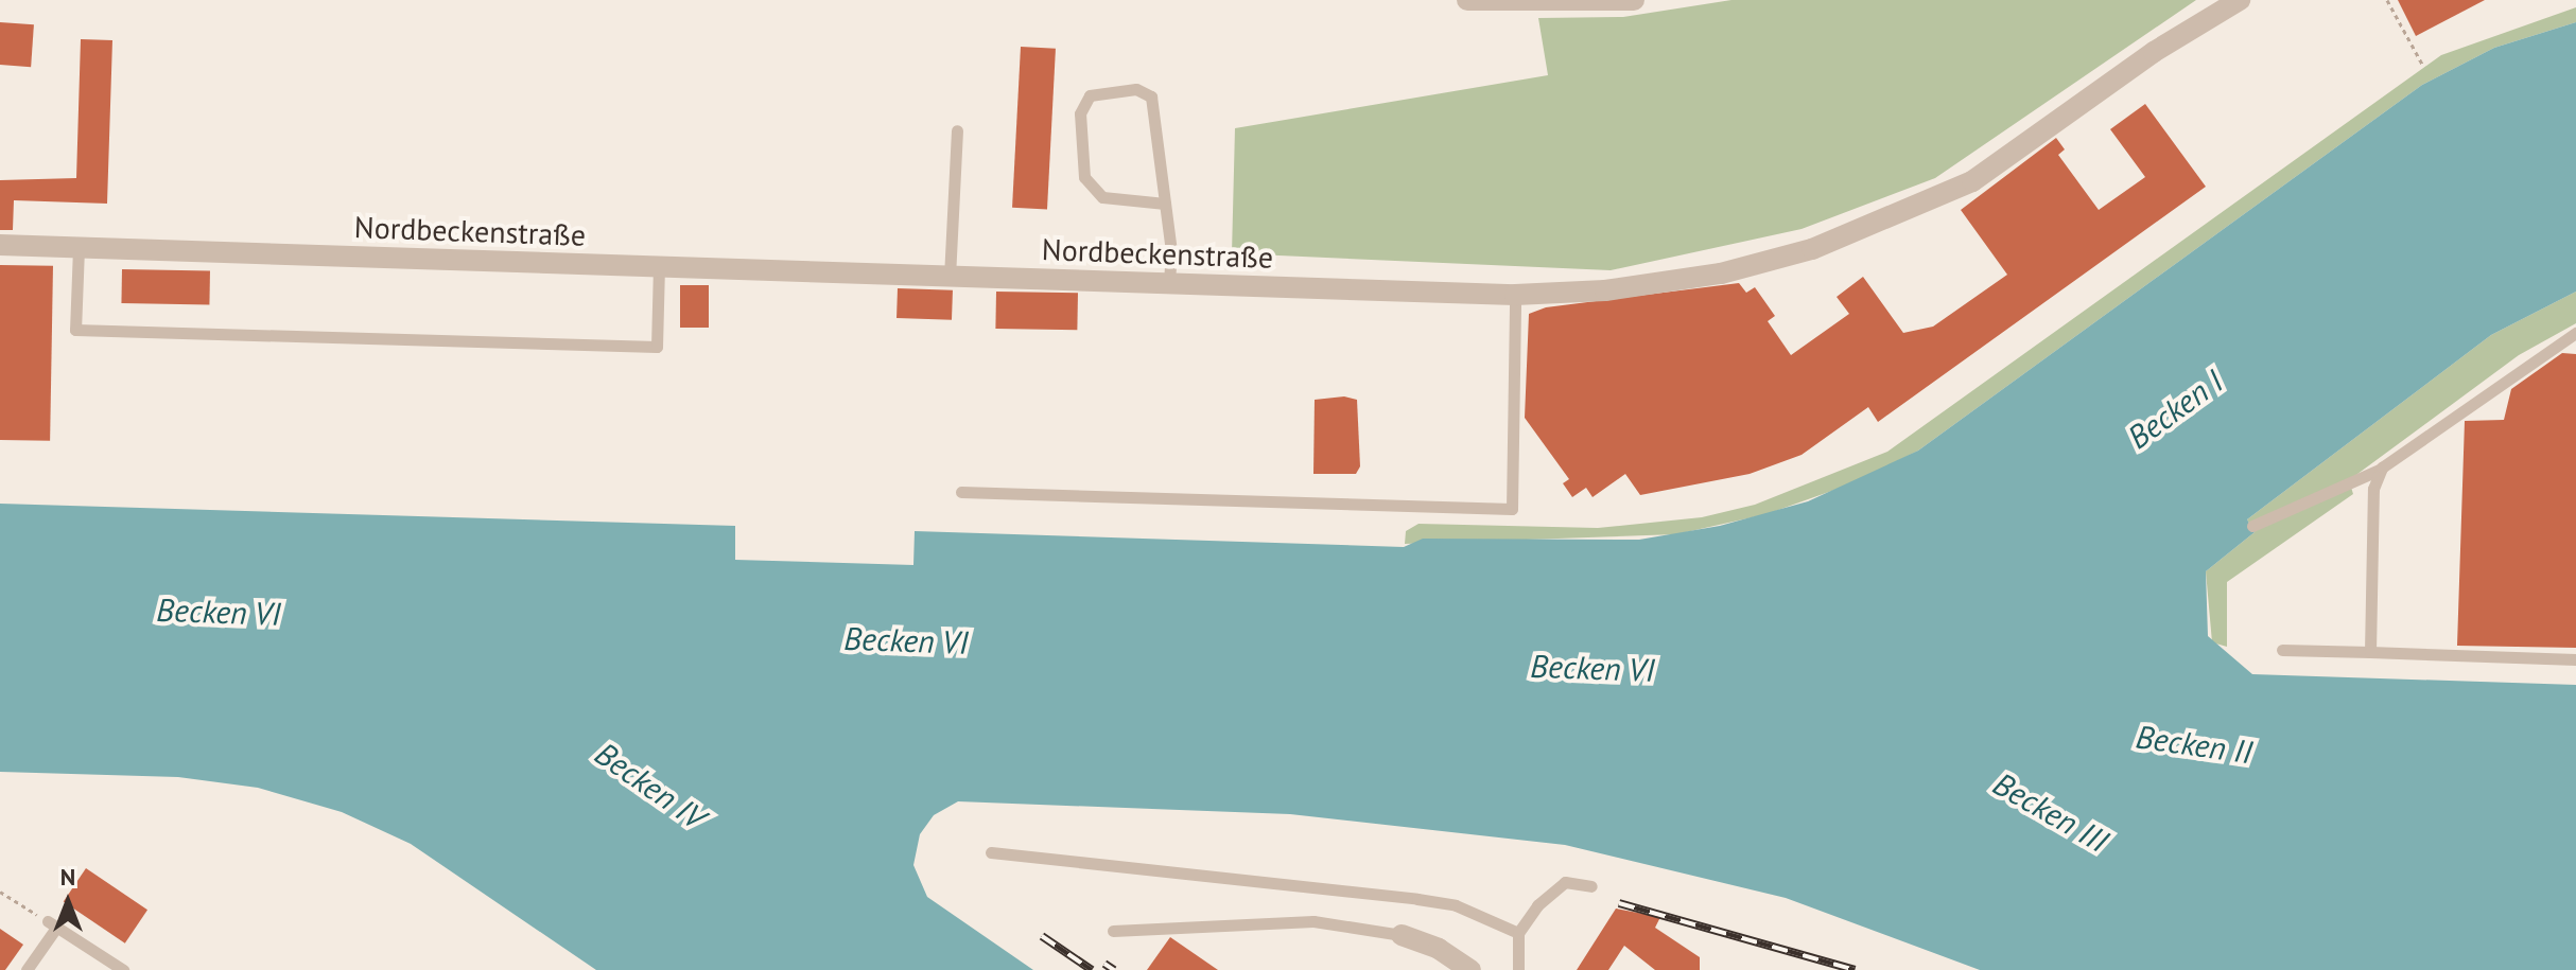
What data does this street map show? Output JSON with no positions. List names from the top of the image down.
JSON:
{
  "streets": {
    "street": ["Nordbeckenstraße"]
  },
  "water": [
    "Becken I",
    "Becken VI",
    "Becken II",
    "Becken IV",
    "Becken III"
  ],
  "north": "top"
}
